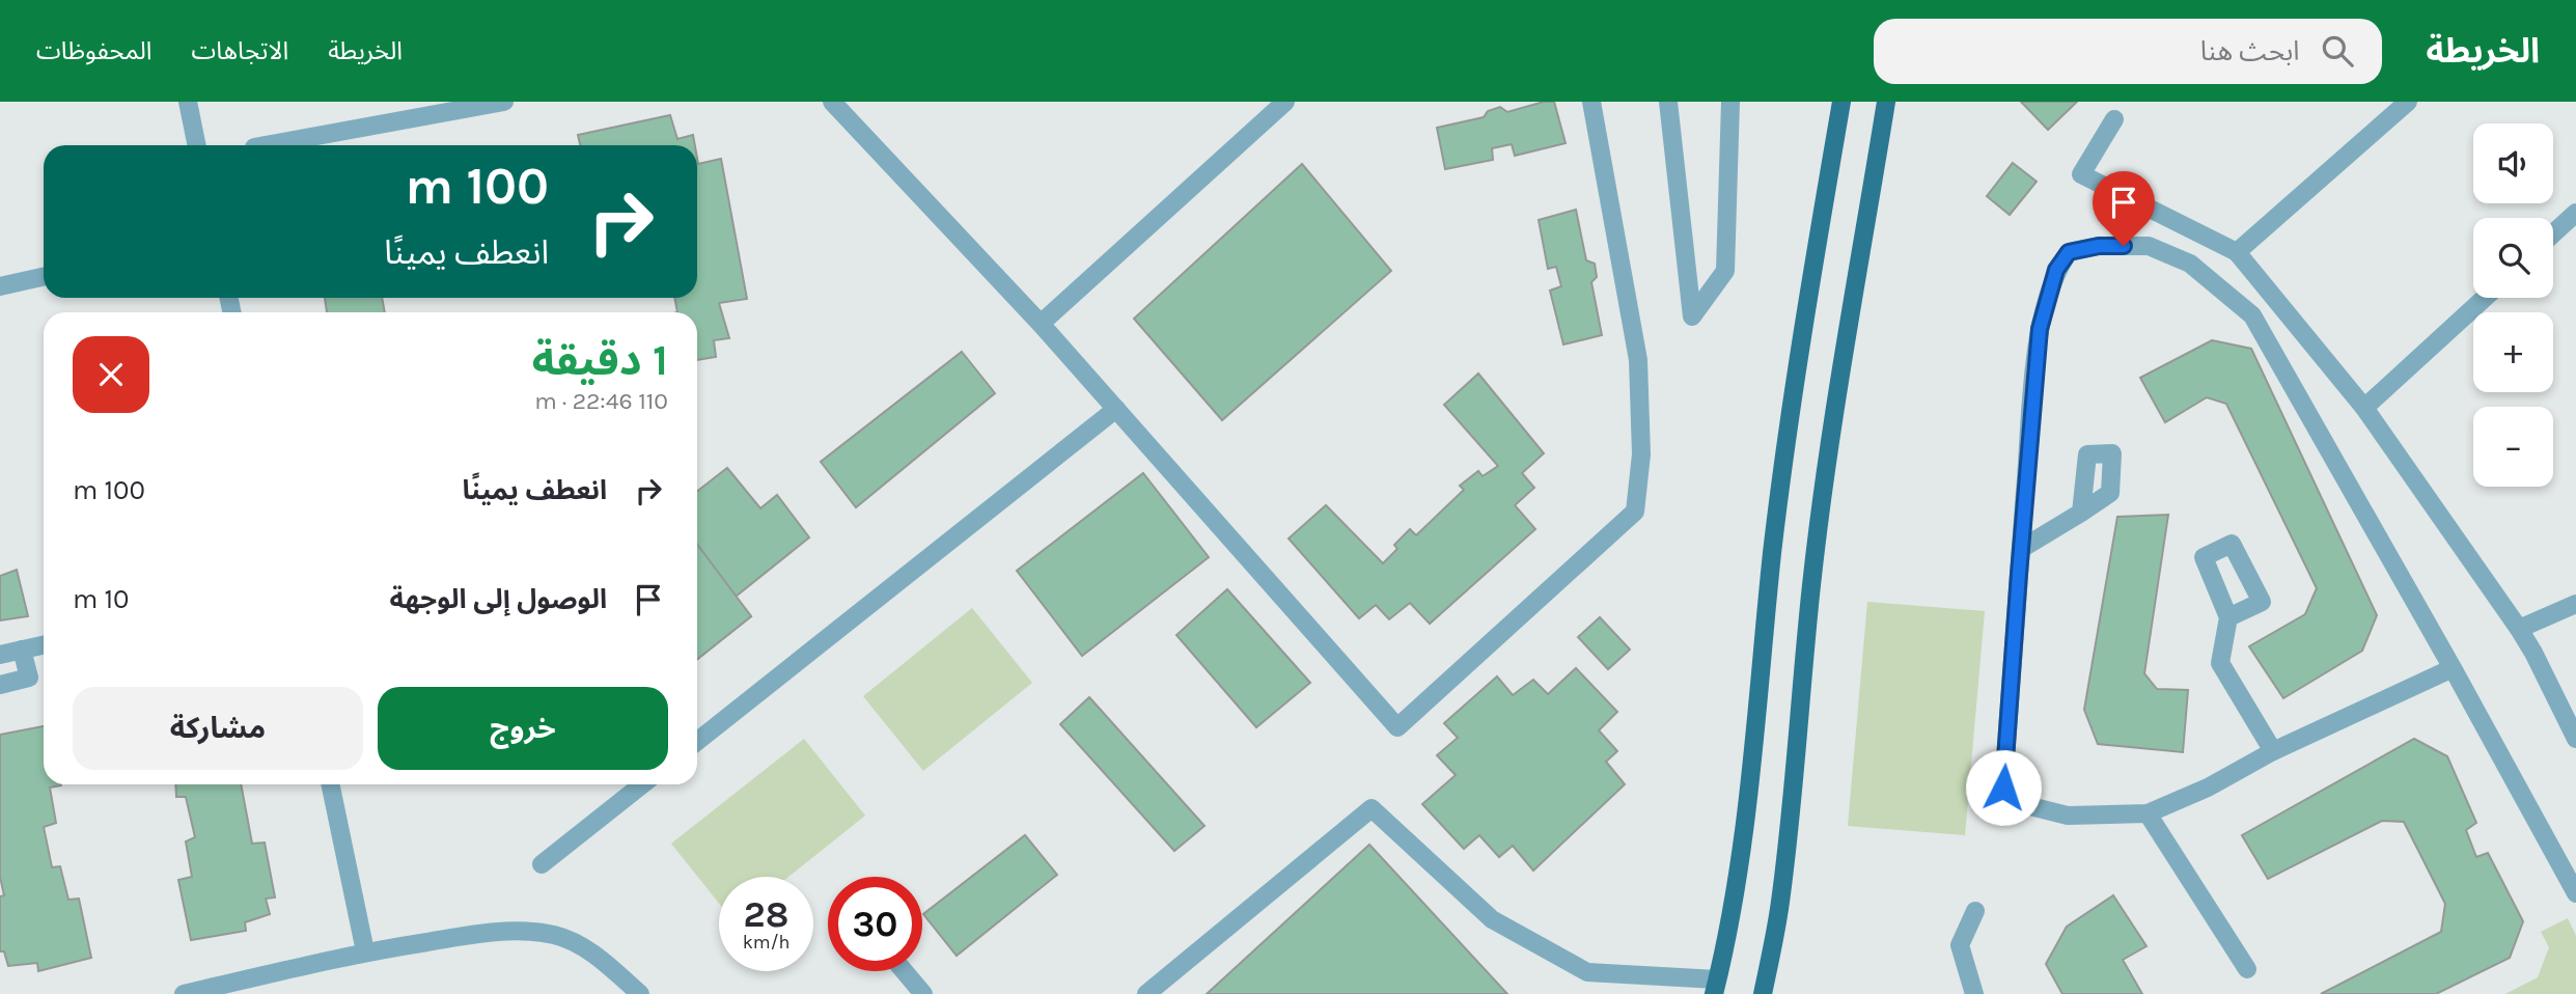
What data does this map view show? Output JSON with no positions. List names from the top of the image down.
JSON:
{
  "page": {
    "header": "الخريطة",
    "search": "ابحث هنا",
    "nav": ["الخريطة", "الاتجاهات", "المحفوظات"],
    "map_buttons": ["+", "−"],
    "turn": ["100 m", "انعطف يمينًا"],
    "heading": ["1 دقيقة", "110 m · 22:46"],
    "list": [
      {
        "name": "انعطف يمينًا",
        "value": "100 m"
      },
      {
        "name": "الوصول إلى الوجهة",
        "value": "10 m"
      }
    ],
    "buttons": ["خروج", "مشاركة"],
    "speed": "28 km/h",
    "limit": "30"
  }
}
